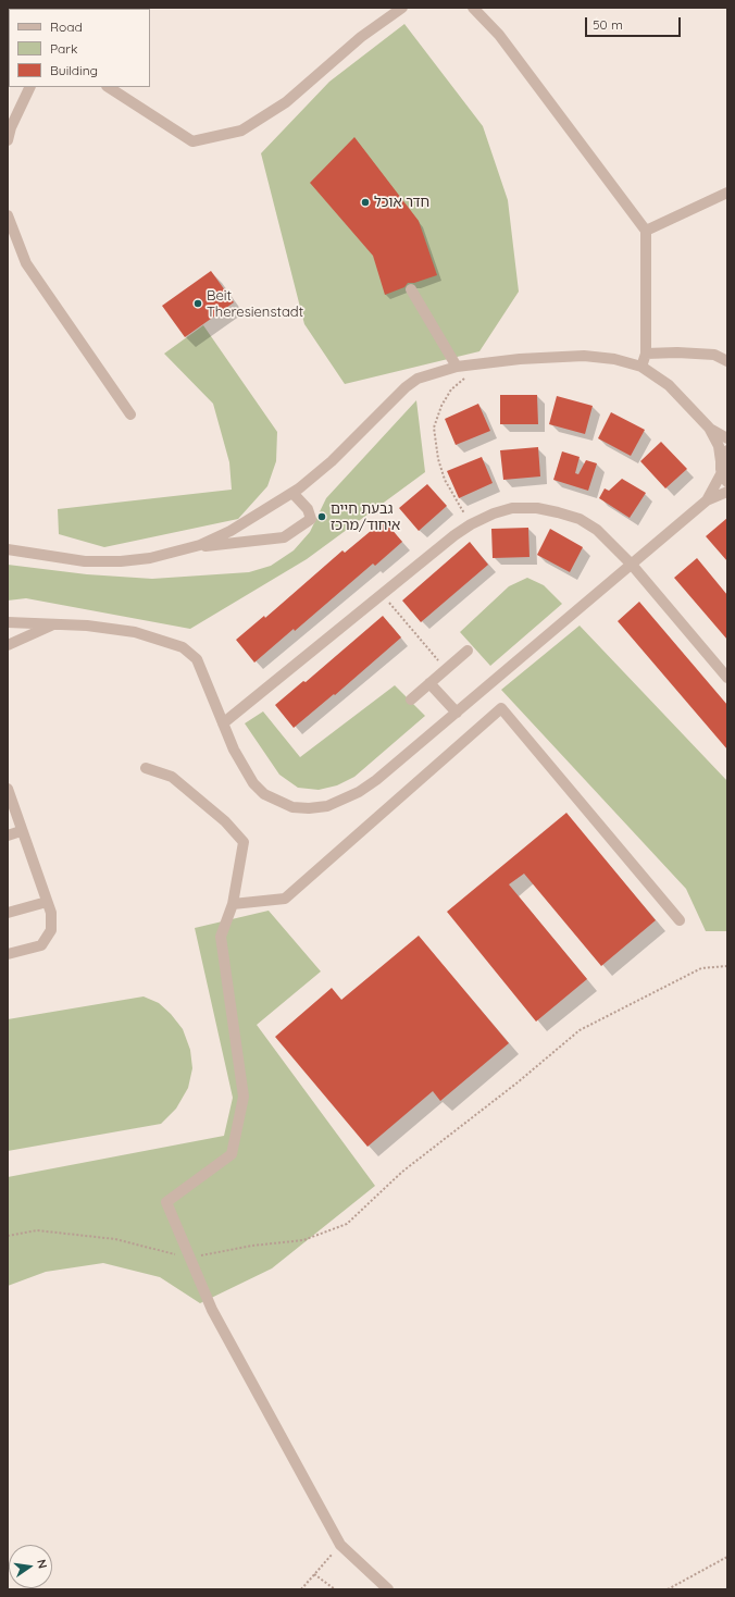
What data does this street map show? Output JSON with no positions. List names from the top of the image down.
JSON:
{
  "places": ["חדר אוכל", "Beit Theresienstadt", "גבעת חיים איחוד/מרכז"],
  "legend": ["Road", "Park", "Building"],
  "scale_bar": "50 m",
  "north": "right"
}
